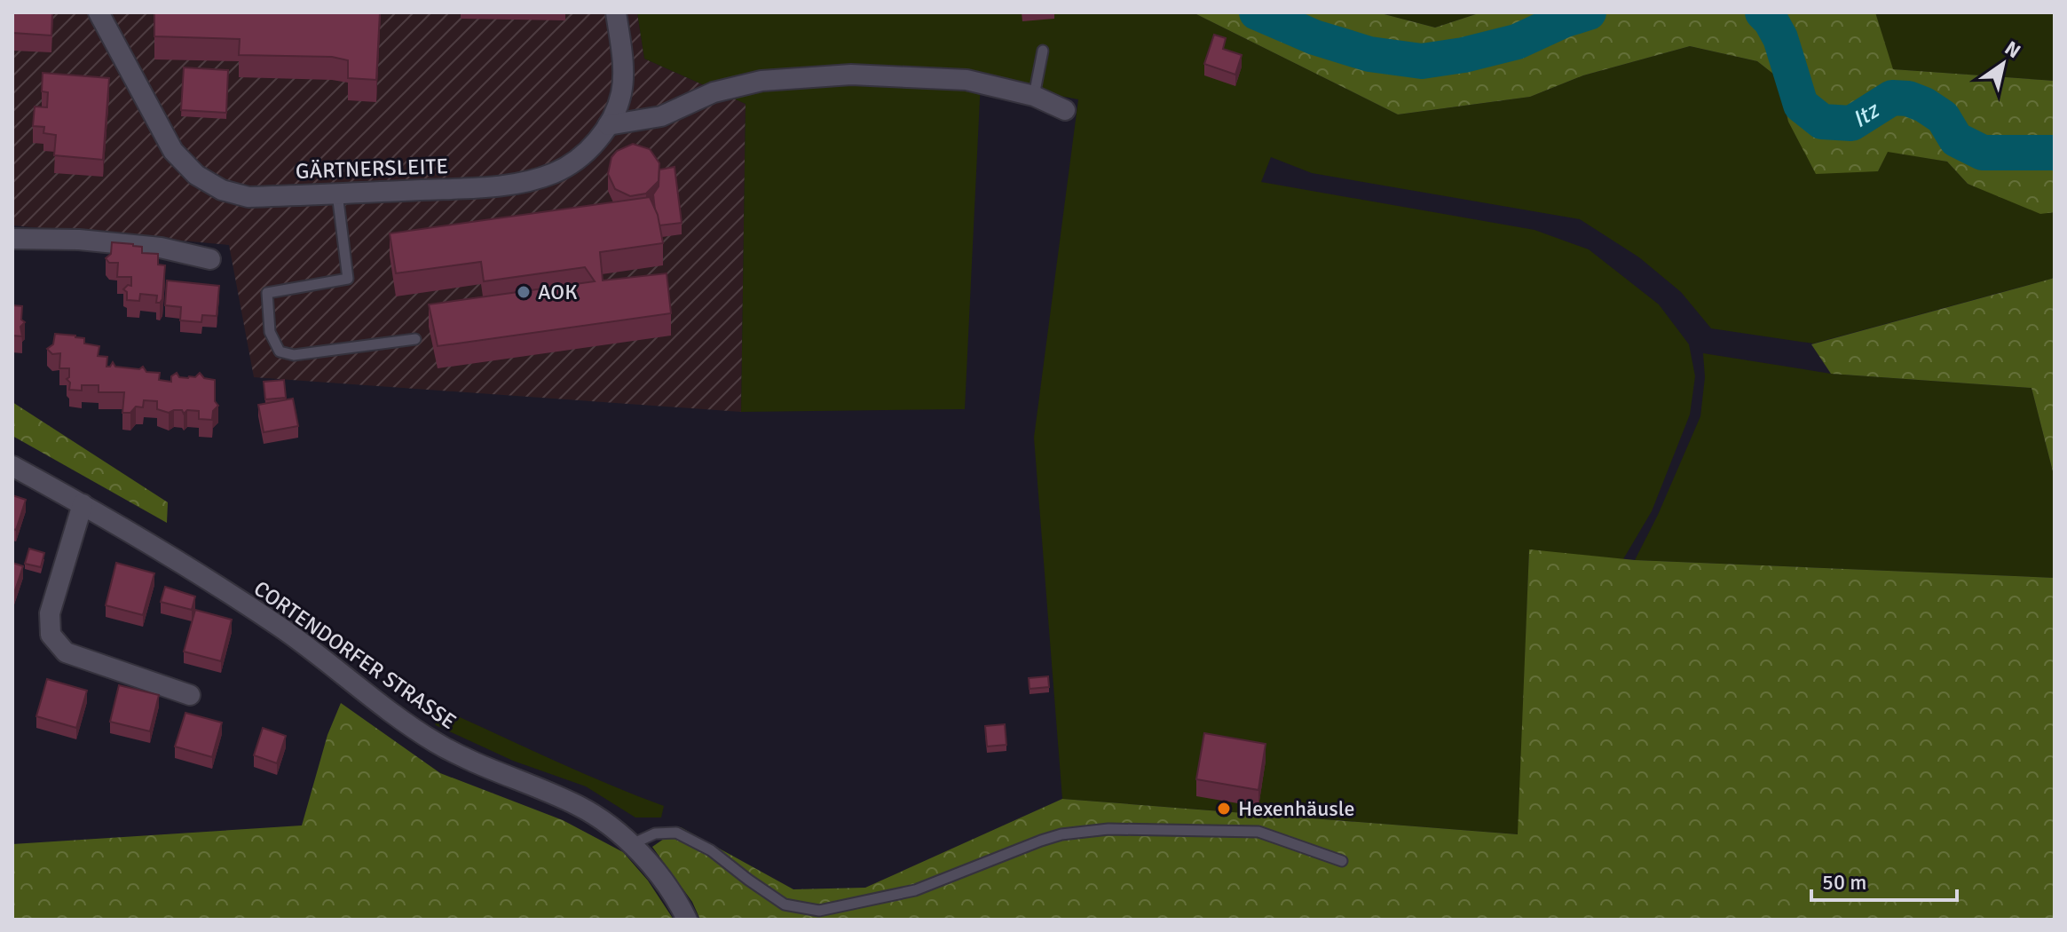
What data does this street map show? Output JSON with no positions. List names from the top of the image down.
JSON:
{
  "streets": {
    "street": ["GÄRTNERSLEITE", "CORTENDORFER STRASSE"]
  },
  "water": ["Itz"],
  "places": ["AOK", "Hexenhäusle"],
  "scale_bar": "50 m",
  "north": "top right"
}
